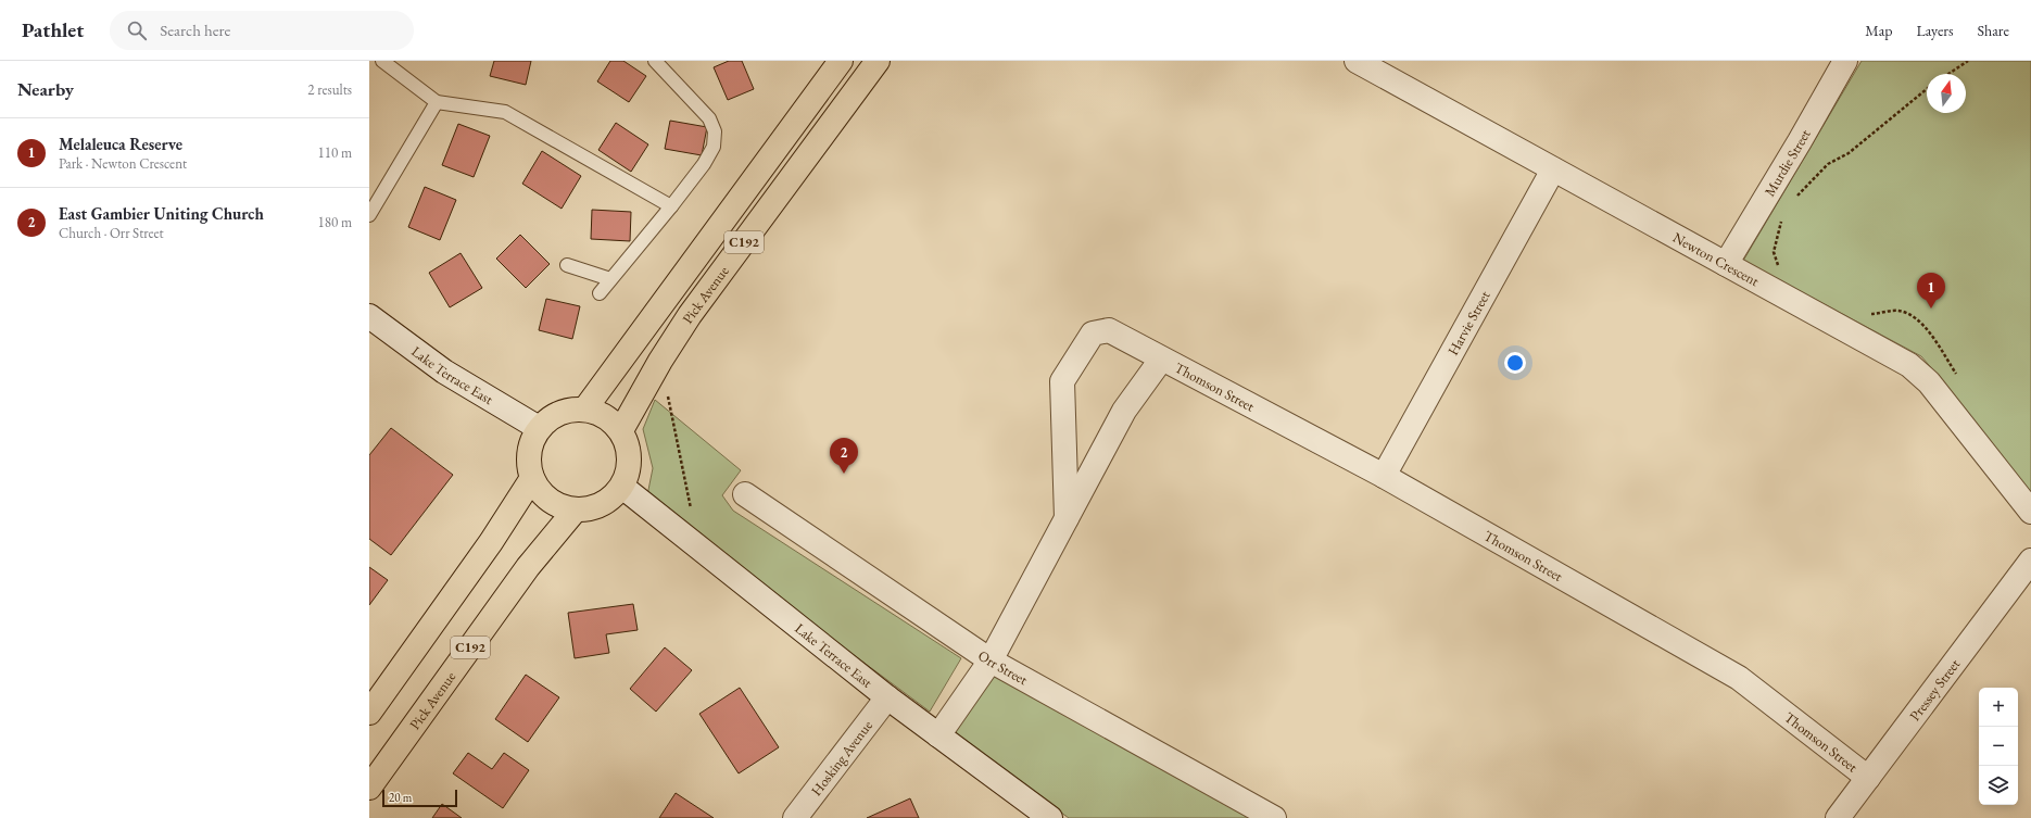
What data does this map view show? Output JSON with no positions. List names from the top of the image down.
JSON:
{
  "streets": {
    "main road": ["C192", "Pick Avenue"],
    "street": [
      "Murdie Street",
      "Newton Crescent",
      "Harvie Street",
      "Lake Terrace East",
      "Thomson Street",
      "Orr Street",
      "Pressey Street",
      "Hosking Avenue"
    ]
  },
  "crossings": [
    ["Murdie Street", "Newton Crescent"],
    ["Newton Crescent", "Harvie Street"],
    ["Pick Avenue", "Lake Terrace East"],
    ["Harvie Street", "Thomson Street"],
    ["Lake Terrace East", "Thomson Street"],
    ["Lake Terrace East", "Hosking Avenue"],
    ["Thomson Street", "Orr Street"],
    ["Thomson Street", "Pressey Street"]
  ],
  "scale_bar": "20 m",
  "north": "top",
  "page": {
    "header": "Pathlet",
    "search": "Search here",
    "nav": ["Map", "Layers", "Share"],
    "heading": ["Nearby", "2 results"],
    "list": [
      {
        "mark": "1",
        "name": "Melaleuca Reserve",
        "note": "Park · Newton Crescent",
        "value": "110 m"
      },
      {
        "mark": "2",
        "name": "East Gambier Uniting Church",
        "note": "Church · Orr Street",
        "value": "180 m"
      }
    ],
    "pins": ["1", "2"],
    "map_buttons": ["+", "−"],
    "scale": "20 m"
  }
}
